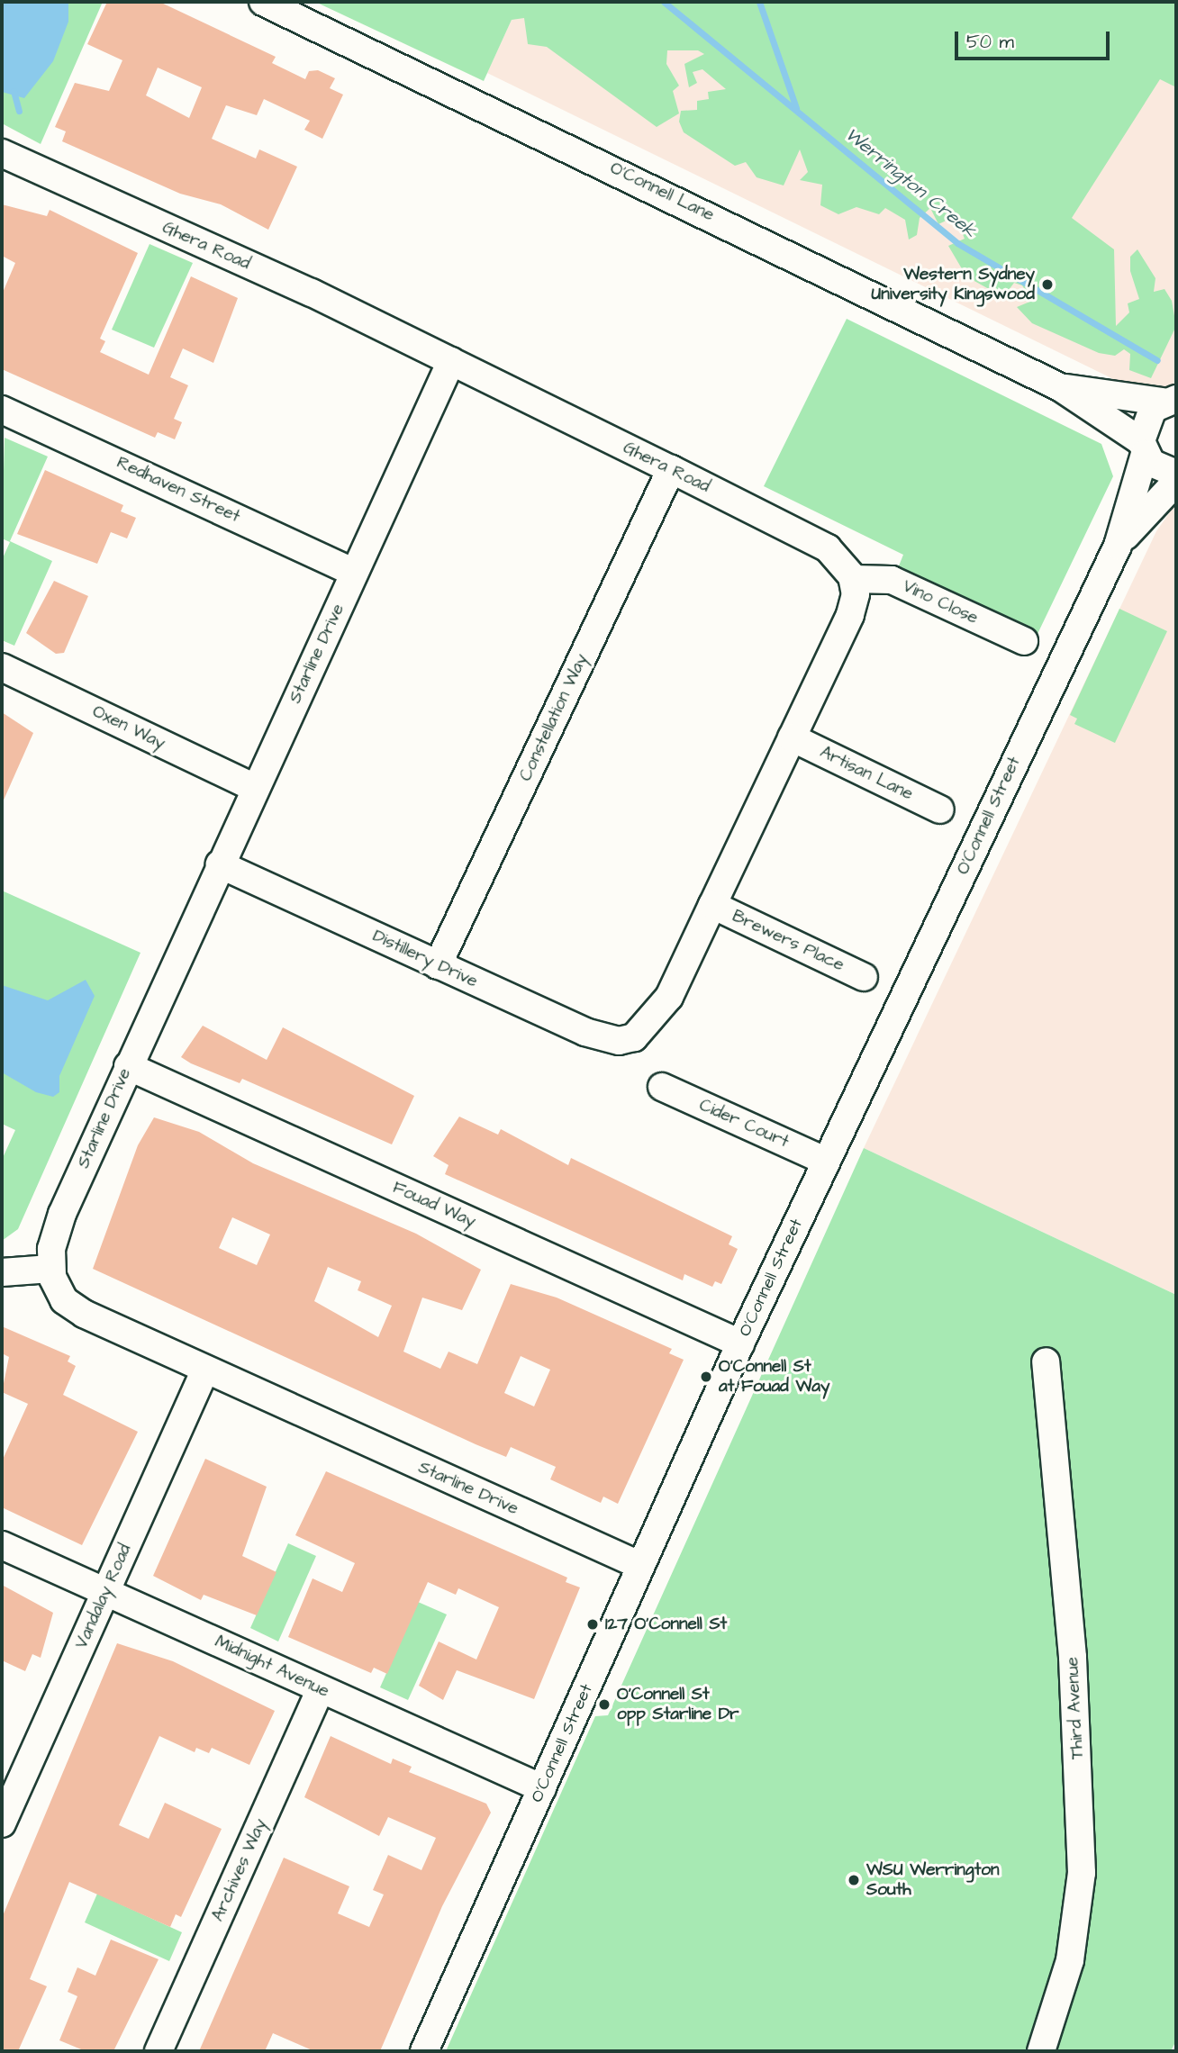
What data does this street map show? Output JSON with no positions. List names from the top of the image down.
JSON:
{
  "streets": {
    "street": [
      "O'Connell Lane",
      "Ghera Road",
      "Redhaven Street",
      "Vino Close",
      "Starline Drive",
      "Constellation Way",
      "Oxen Way",
      "Artisan Lane",
      "O'Connell Street",
      "Brewers Place",
      "Distillery Drive",
      "Cider Court",
      "Fouad Way",
      "Vandalay Road",
      "Midnight Avenue",
      "Third Avenue",
      "Archives Way"
    ]
  },
  "crossings": [
    ["O'Connell Lane", "O'Connell Street"],
    ["Ghera Road", "Vino Close"],
    ["Ghera Road", "Starline Drive"],
    ["Ghera Road", "Constellation Way"],
    ["Redhaven Street", "Starline Drive"],
    ["Starline Drive", "Oxen Way"],
    ["Starline Drive", "O'Connell Street"],
    ["Starline Drive", "Distillery Drive"],
    ["Starline Drive", "Fouad Way"],
    ["Starline Drive", "Vandalay Road"],
    ["Constellation Way", "Distillery Drive"],
    ["O'Connell Street", "Cider Court"],
    ["O'Connell Street", "Fouad Way"],
    ["O'Connell Street", "Midnight Avenue"],
    ["Brewers Place", "Distillery Drive"],
    ["Vandalay Road", "Midnight Avenue"],
    ["Midnight Avenue", "Archives Way"]
  ],
  "water": ["Werrington Creek"],
  "places": [
    "Western Sydney University Kingswood",
    "O'Connell St at Fouad Way",
    "127 O'Connell St",
    "O'Connell St opp Starline Dr",
    "WSU Werrington South"
  ],
  "scale_bar": "50 m"
}
